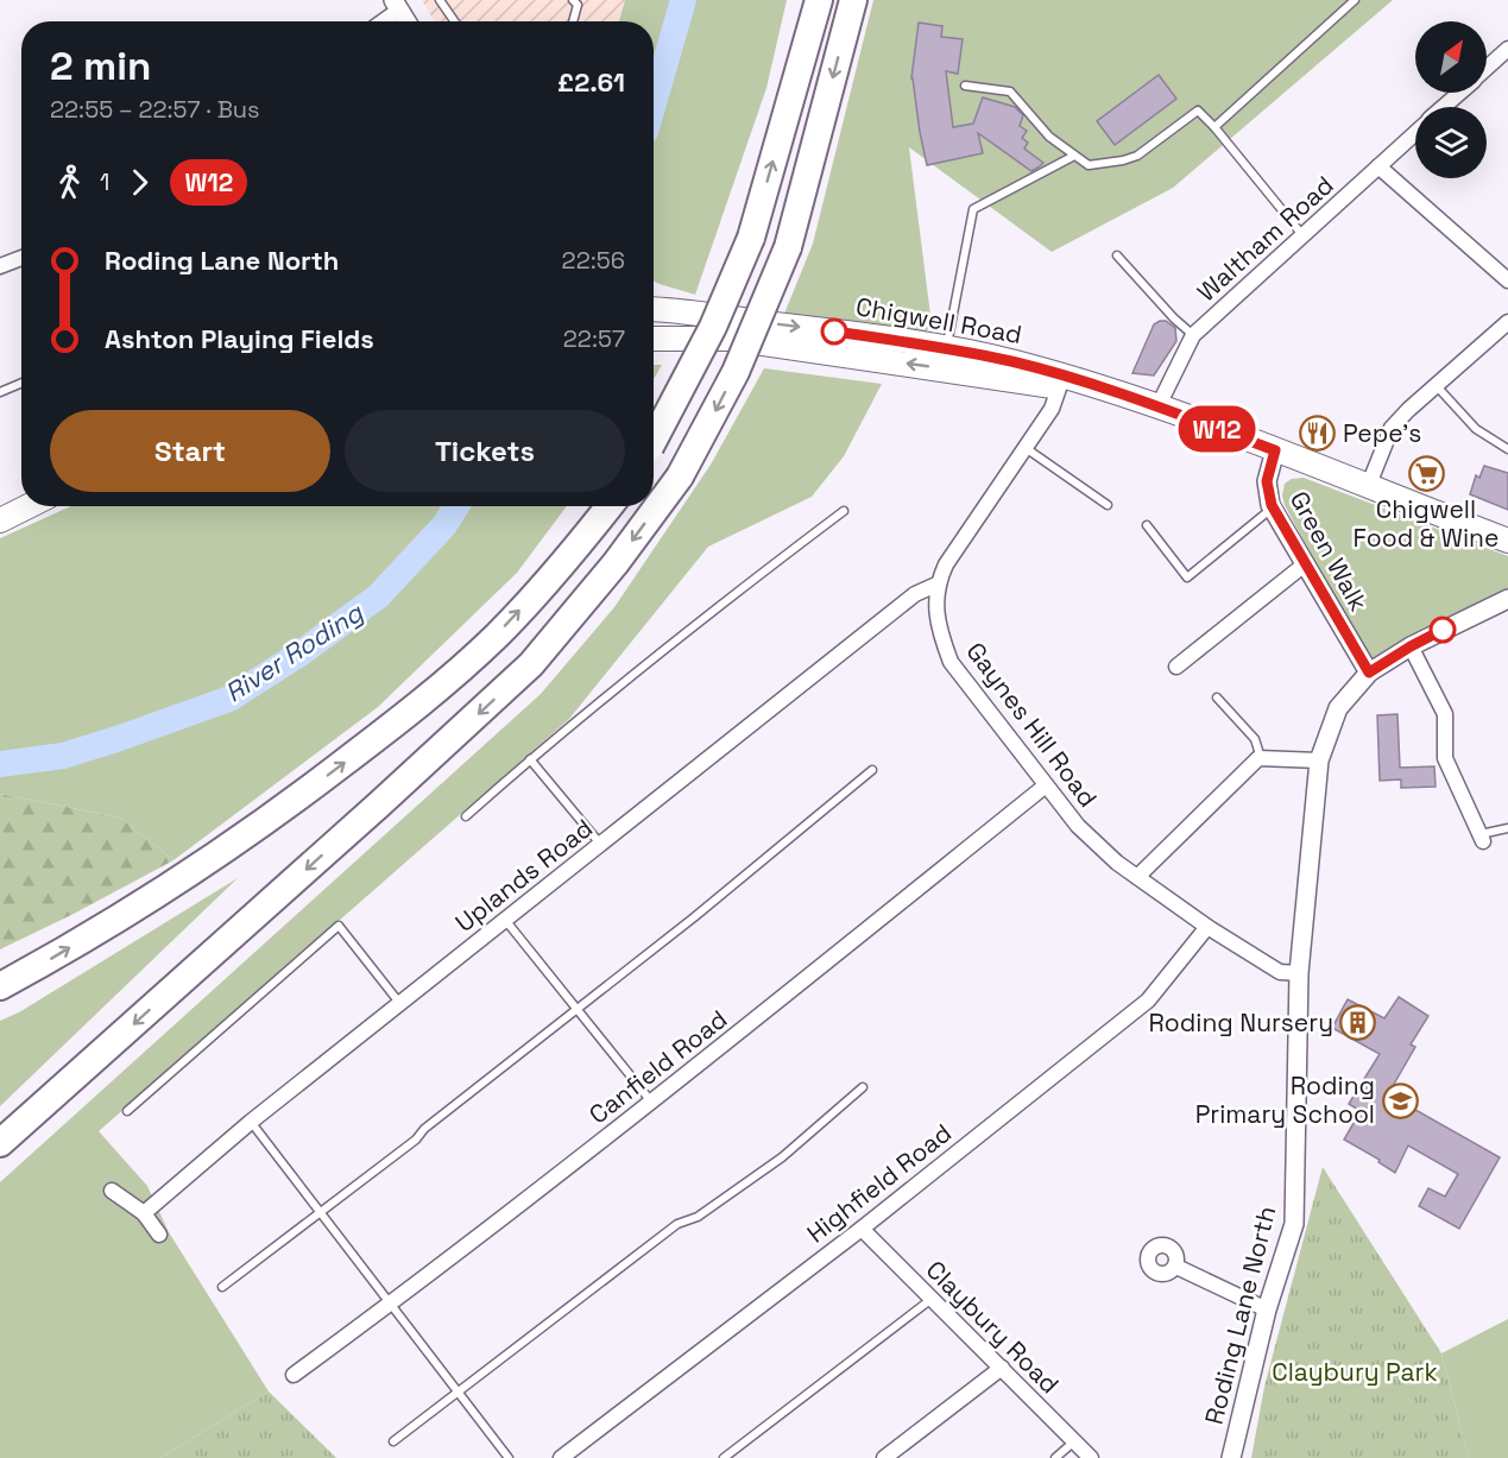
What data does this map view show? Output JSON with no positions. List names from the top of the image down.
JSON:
{
  "streets": {
    "main road": ["Chigwell Road"],
    "street": [
      "Waltham Road",
      "Green Walk",
      "Gaynes Hill Road",
      "Uplands Road",
      "Canfield Road",
      "Highfield Road",
      "Roding Lane North",
      "Claybury Road"
    ]
  },
  "crossings": [
    ["Waltham Road", "Chigwell Road"],
    ["Chigwell Road", "Green Walk"],
    ["Chigwell Road", "Gaynes Hill Road"],
    ["Green Walk", "Roding Lane North"],
    ["Gaynes Hill Road", "Uplands Road"],
    ["Gaynes Hill Road", "Canfield Road"],
    ["Gaynes Hill Road", "Highfield Road"],
    ["Gaynes Hill Road", "Roding Lane North"],
    ["Highfield Road", "Claybury Road"]
  ],
  "water": ["River Roding"],
  "parks": ["Claybury Park"],
  "places": {
    "restaurant": ["Pepe's"],
    "supermarket": ["Chigwell Food & Wine"],
    "building": ["Roding Nursery"],
    "school or university": ["Roding Primary School"]
  },
  "lines": ["bus line W12"],
  "north": "top right",
  "page": {
    "on_map": "W12",
    "heading": ["2 min", "22:55 – 22:57 · Bus", "£2.61"],
    "legs": ["1", "W12"],
    "list": [
      {
        "name": "Roding Lane North",
        "value": "22:56"
      },
      {
        "name": "Ashton Playing Fields",
        "value": "22:57"
      }
    ],
    "buttons": ["Start", "Tickets"]
  }
}
